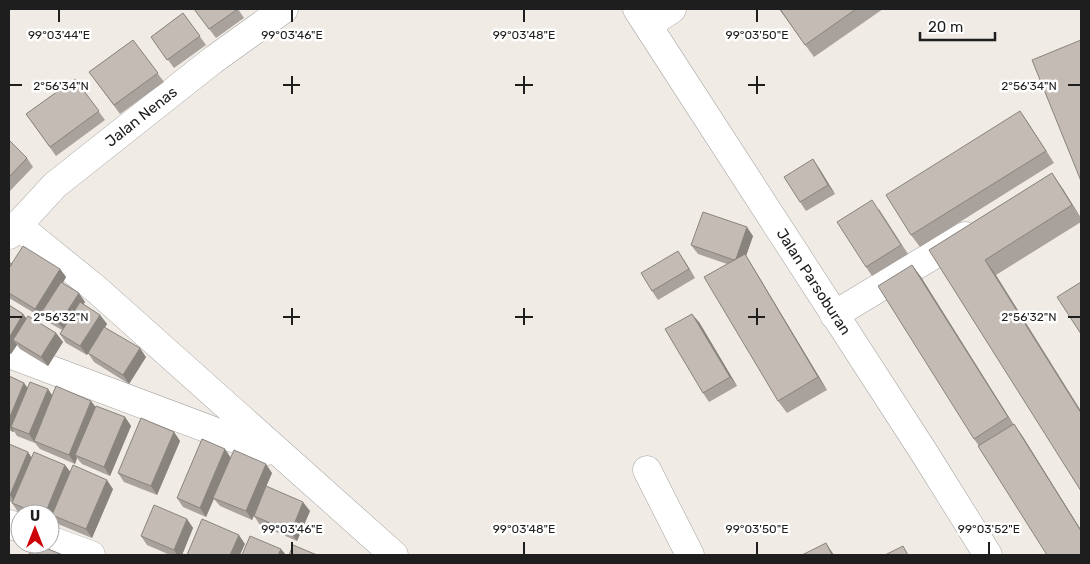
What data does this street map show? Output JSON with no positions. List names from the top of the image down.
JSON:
{
  "streets": {
    "street": ["Jalan Nenas", "Jalan Parsoburan"]
  },
  "scale_bar": "20 m",
  "north": "top",
  "coordinates": [
    "99°03'44\"E",
    "99°03'46\"E",
    "99°03'48\"E",
    "99°03'50\"E",
    "2°56'34\"N",
    "2°56'32\"N",
    "99°03'52\"E"
  ]
}
